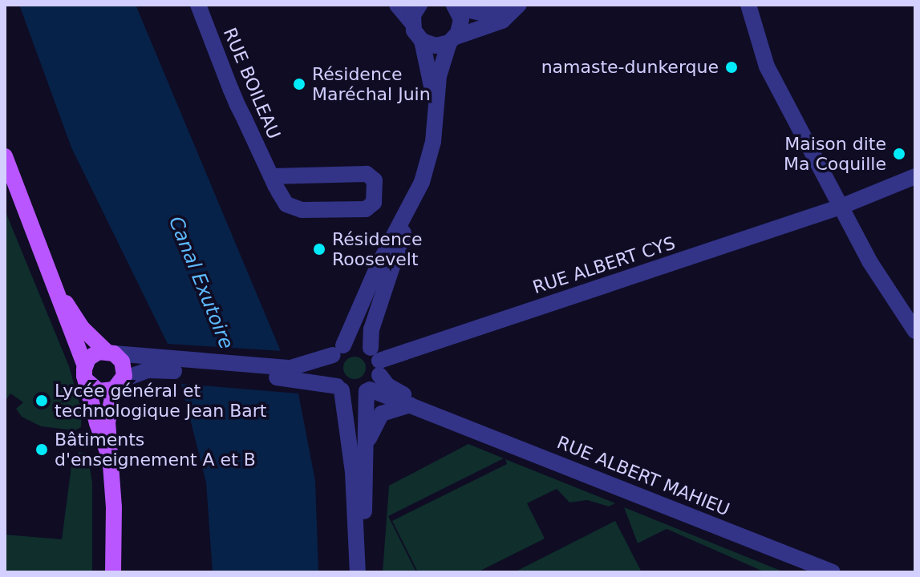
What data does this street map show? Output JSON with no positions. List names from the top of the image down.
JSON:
{
  "streets": {
    "street": ["RUE BOILEAU", "RUE ALBERT CYS", "RUE ALBERT MAHIEU"]
  },
  "crossings": [
    ["RUE ALBERT CYS", "RUE ALBERT MAHIEU"]
  ],
  "water": ["Canal Exutoire"],
  "places": [
    "namaste-dunkerque",
    "Résidence Maréchal Juin",
    "Maison dite Ma Coquille",
    "Résidence Roosevelt",
    "Lycée général et technologique Jean Bart",
    "Bâtiments d'enseignement A et B"
  ]
}
